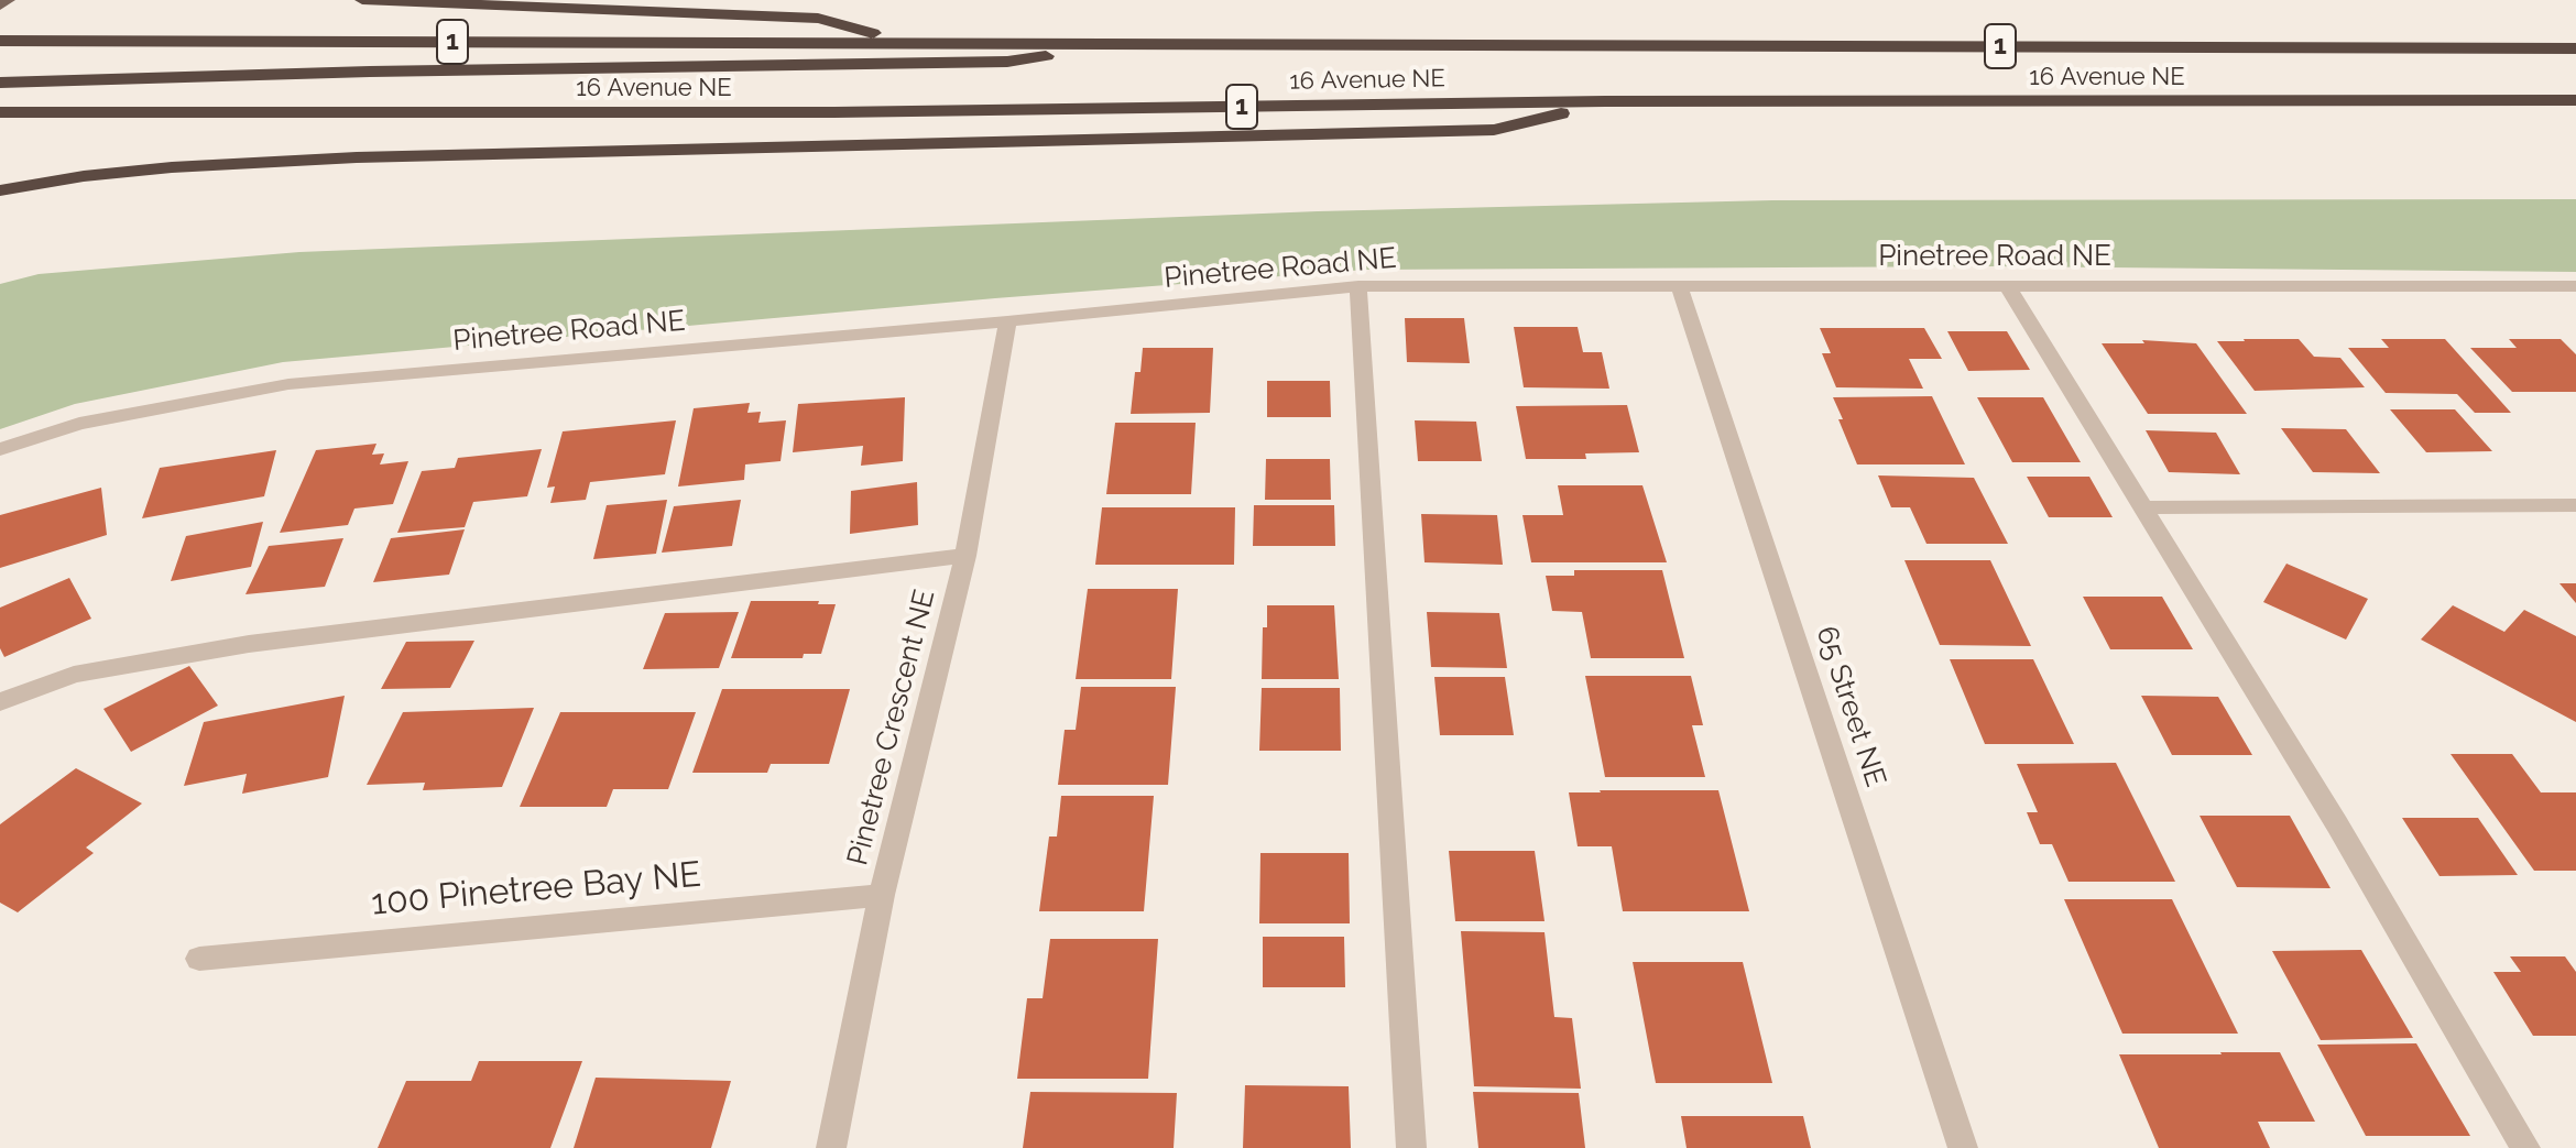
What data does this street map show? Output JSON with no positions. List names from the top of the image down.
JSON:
{
  "streets": {
    "highway": ["1", "16 Avenue NE"],
    "street": [
      "Pinetree Road NE",
      "65 Street NE",
      "Pinetree Crescent NE",
      "100 Pinetree Bay NE"
    ]
  },
  "crossings": [
    ["Pinetree Road NE", "65 Street NE"],
    ["Pinetree Road NE", "Pinetree Crescent NE"],
    ["Pinetree Crescent NE", "100 Pinetree Bay NE"]
  ]
}
